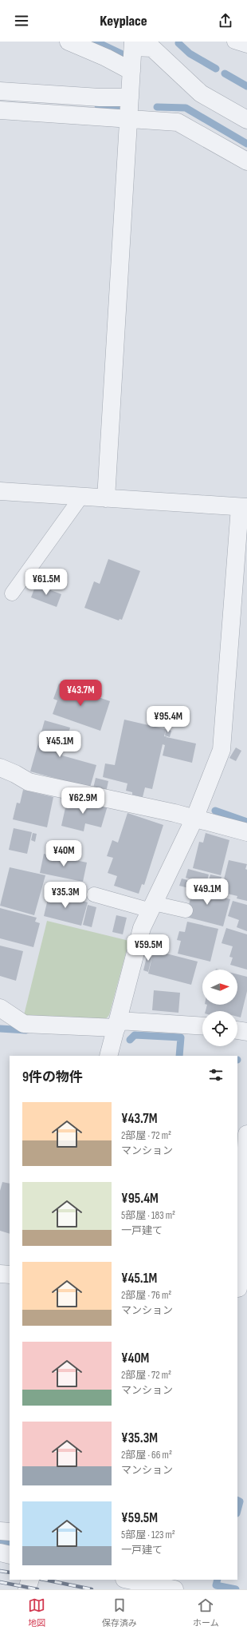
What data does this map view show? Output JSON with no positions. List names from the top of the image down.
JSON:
{
  "north": "right",
  "page": {
    "header": "Keyplace",
    "price": [
      "¥61.5M",
      "¥43.7M",
      "¥95.4M",
      "¥45.1M",
      "¥62.9M",
      "¥40M",
      "¥49.1M",
      "¥35.3M",
      "¥59.5M"
    ],
    "heading": "9件の物件",
    "list": [
      {
        "name": "¥43.7M",
        "note": "2部屋 · 72 m² · マンション"
      },
      {
        "name": "¥95.4M",
        "note": "5部屋 · 183 m² · 一戸建て"
      },
      {
        "name": "¥45.1M",
        "note": "2部屋 · 76 m² · マンション"
      },
      {
        "name": "¥40M",
        "note": "2部屋 · 72 m² · マンション"
      },
      {
        "name": "¥35.3M",
        "note": "2部屋 · 66 m² · マンション"
      },
      {
        "name": "¥59.5M",
        "note": "5部屋 · 123 m² · 一戸建て"
      }
    ],
    "tabs": ["地図", "保存済み", "ホーム"]
  }
}
